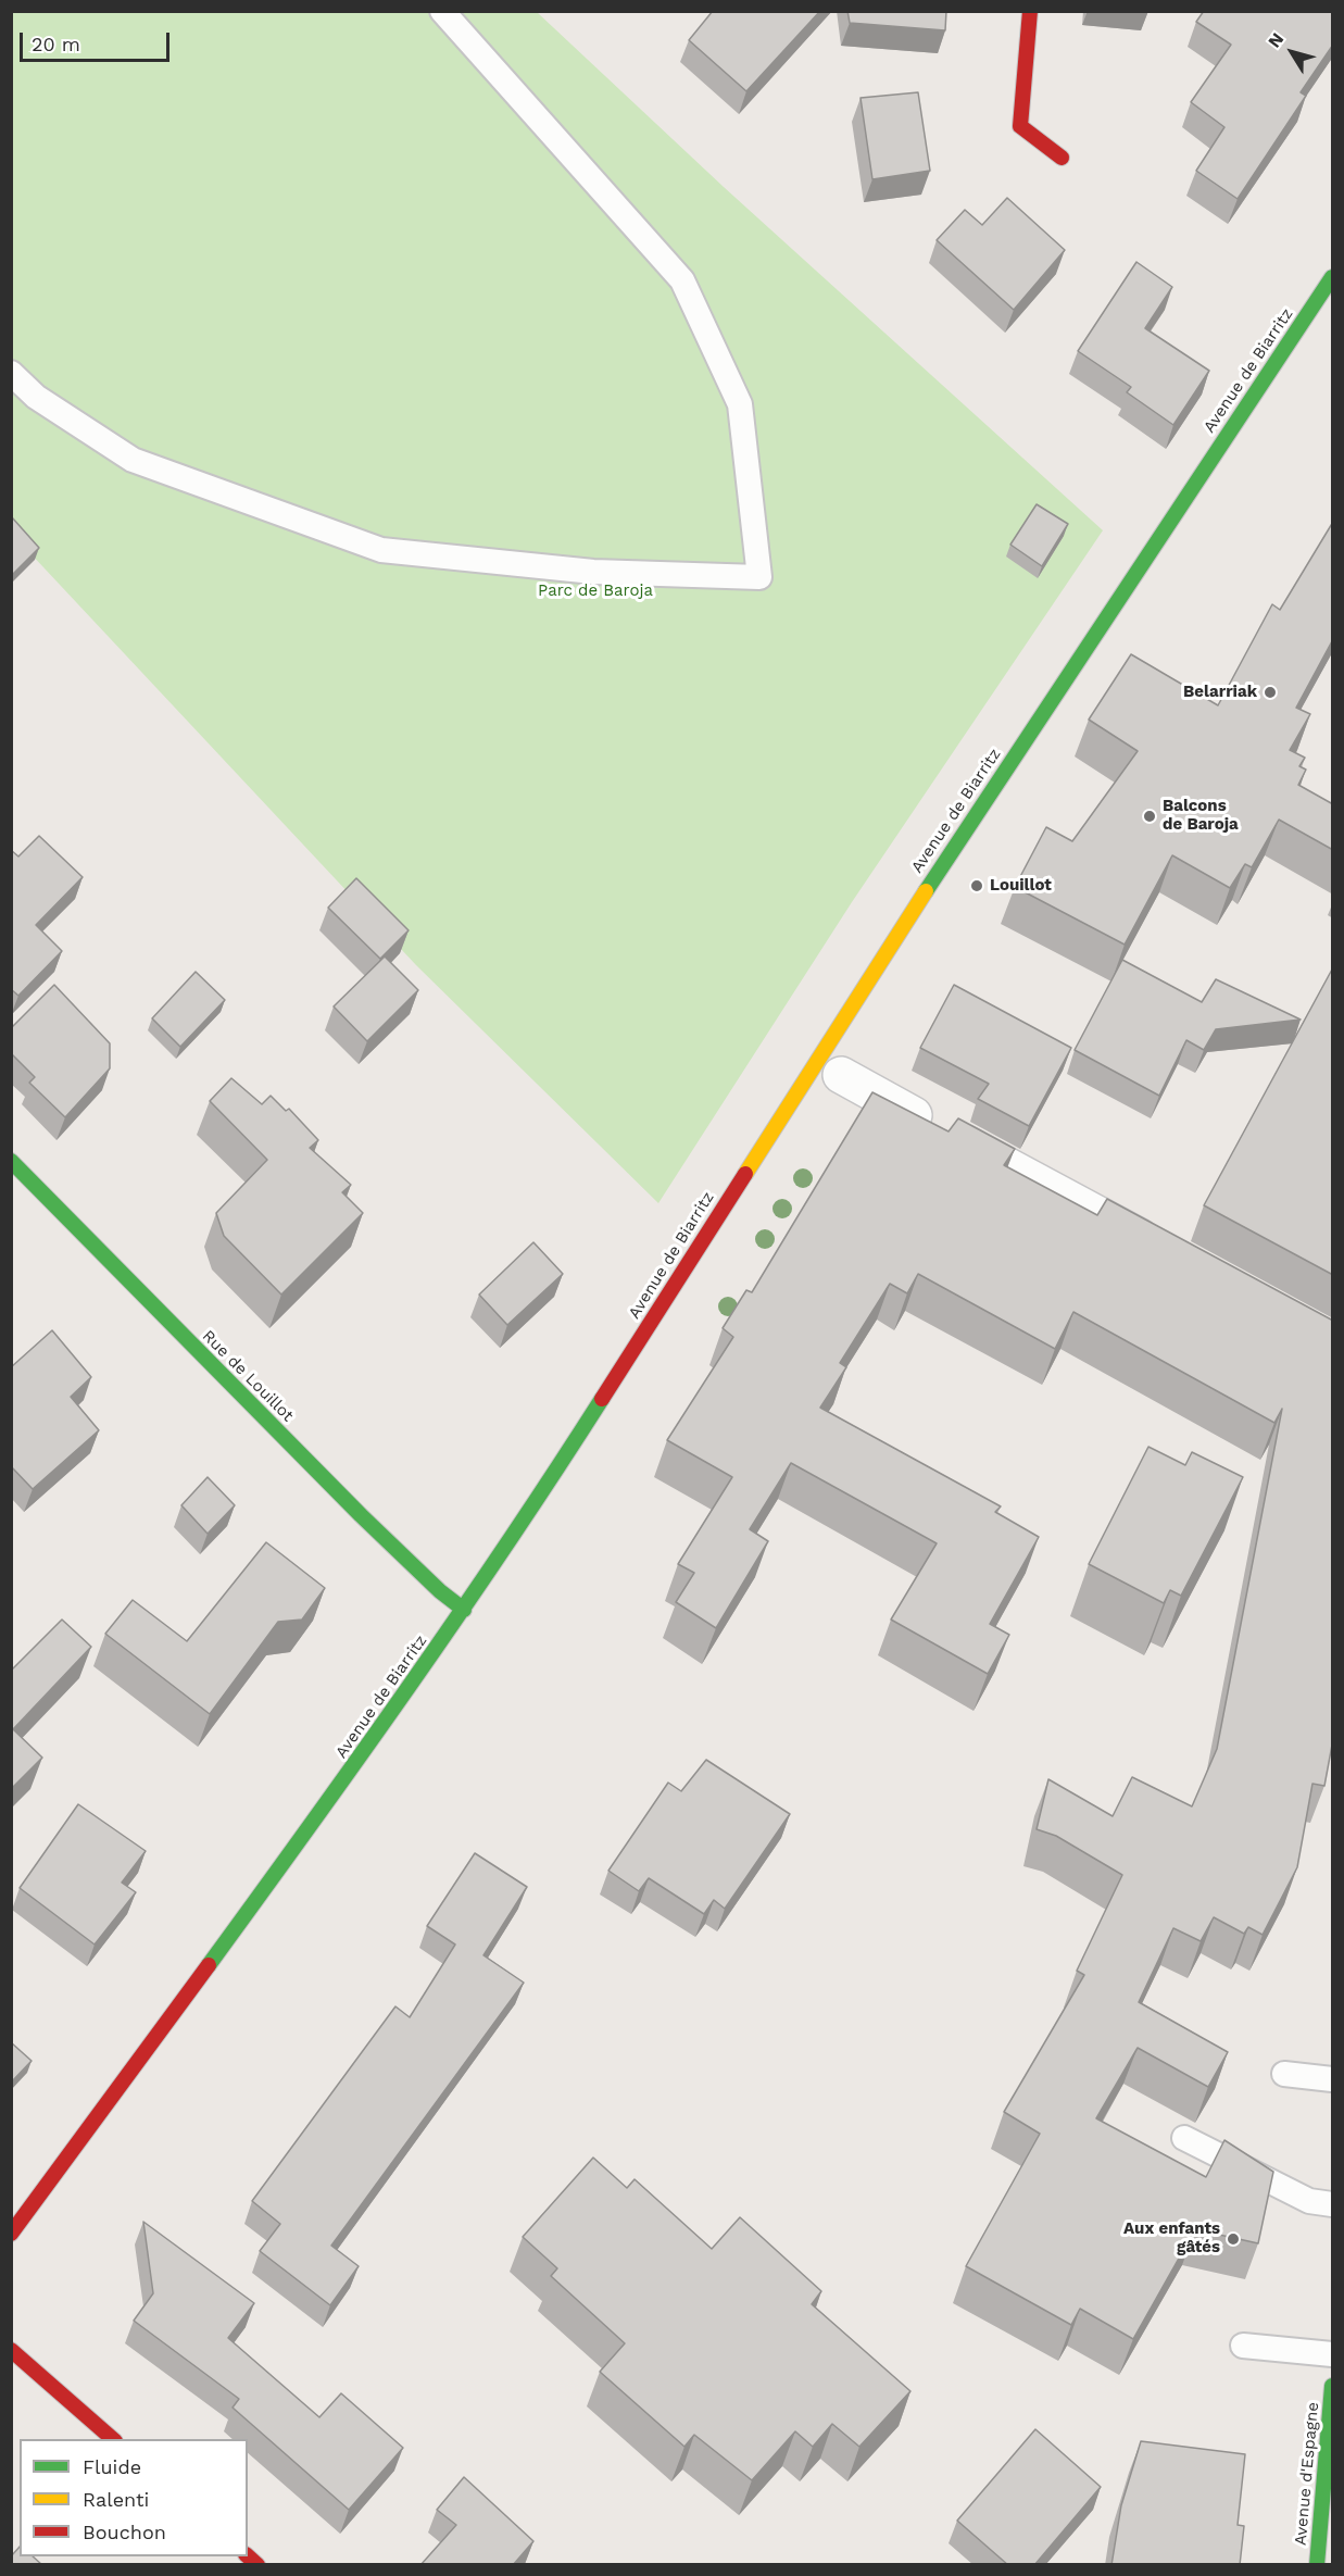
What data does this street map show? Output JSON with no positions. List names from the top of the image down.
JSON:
{
  "streets": {
    "main road": ["Avenue de Biarritz", "Rue de Louillot", "Avenue d'Espagne"]
  },
  "crossings": [
    ["Avenue de Biarritz", "Rue de Louillot"]
  ],
  "parks": ["Parc de Baroja"],
  "places": [
    "Belarriak",
    "Balcons de Baroja",
    "Louillot",
    "Aux enfants gâtés"
  ],
  "legend": ["Fluide", "Ralenti", "Bouchon"],
  "scale_bar": "20 m",
  "north": "top left"
}
